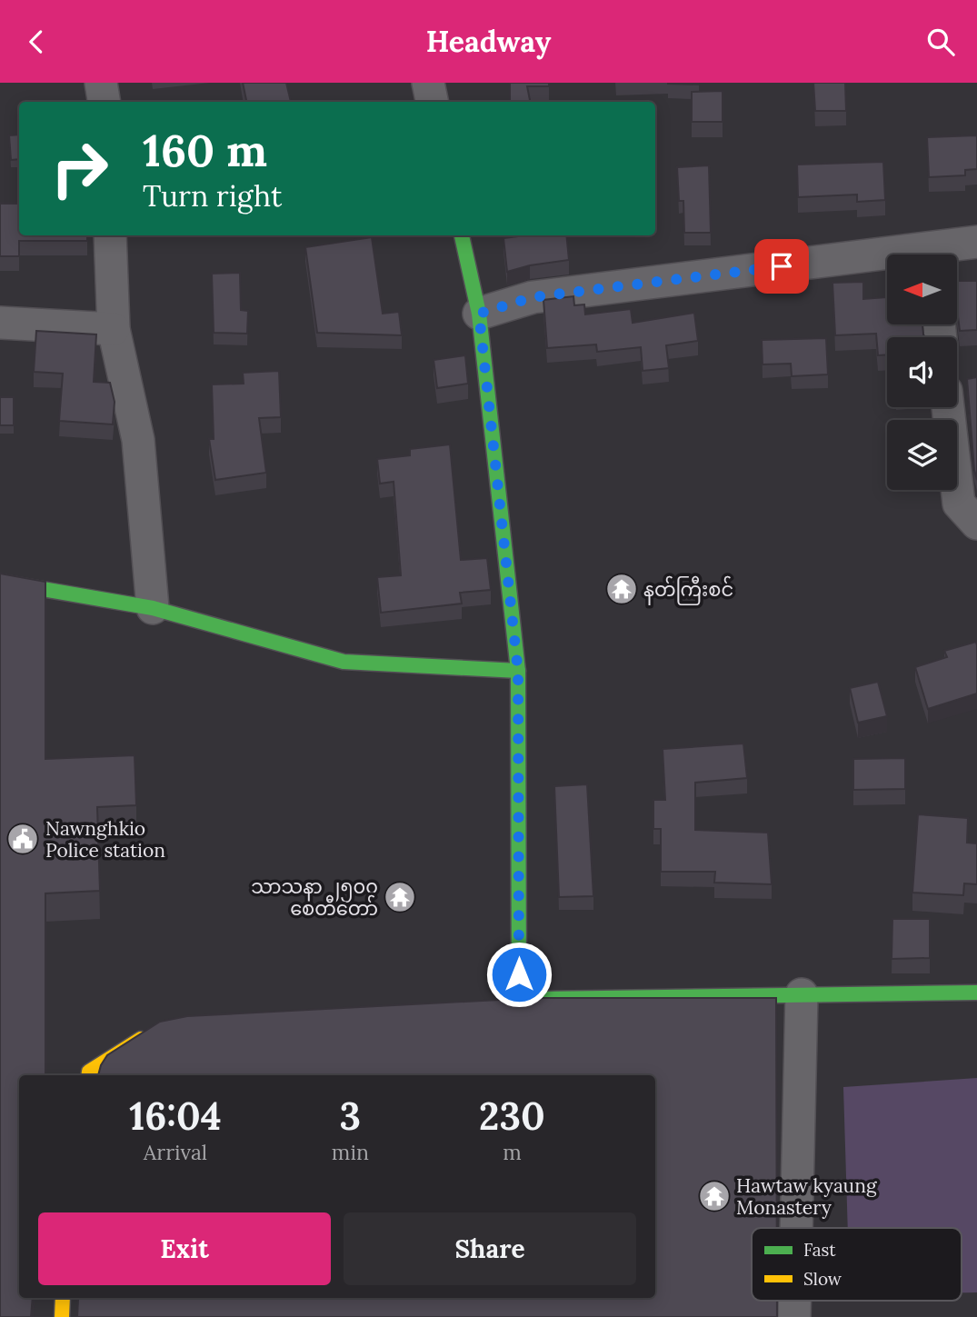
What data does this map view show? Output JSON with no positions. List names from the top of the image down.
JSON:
{
  "places": {
    "temple": ["နတ်ကြီးစင်", "သာသနာ ၂၅၀၀ စေတီတော်", "Hawtaw kyaung Monastery"],
    "public building": ["Nawnghkio Police station"]
  },
  "legend": ["Fast", "Slow"],
  "north": "left",
  "page": {
    "header": "Headway",
    "turn": ["160 m", "Turn right"],
    "eta": [
      "16:04",
      "Arrival",
      "3",
      "min",
      "230",
      "m"
    ],
    "buttons": ["Exit", "Share"]
  }
}
